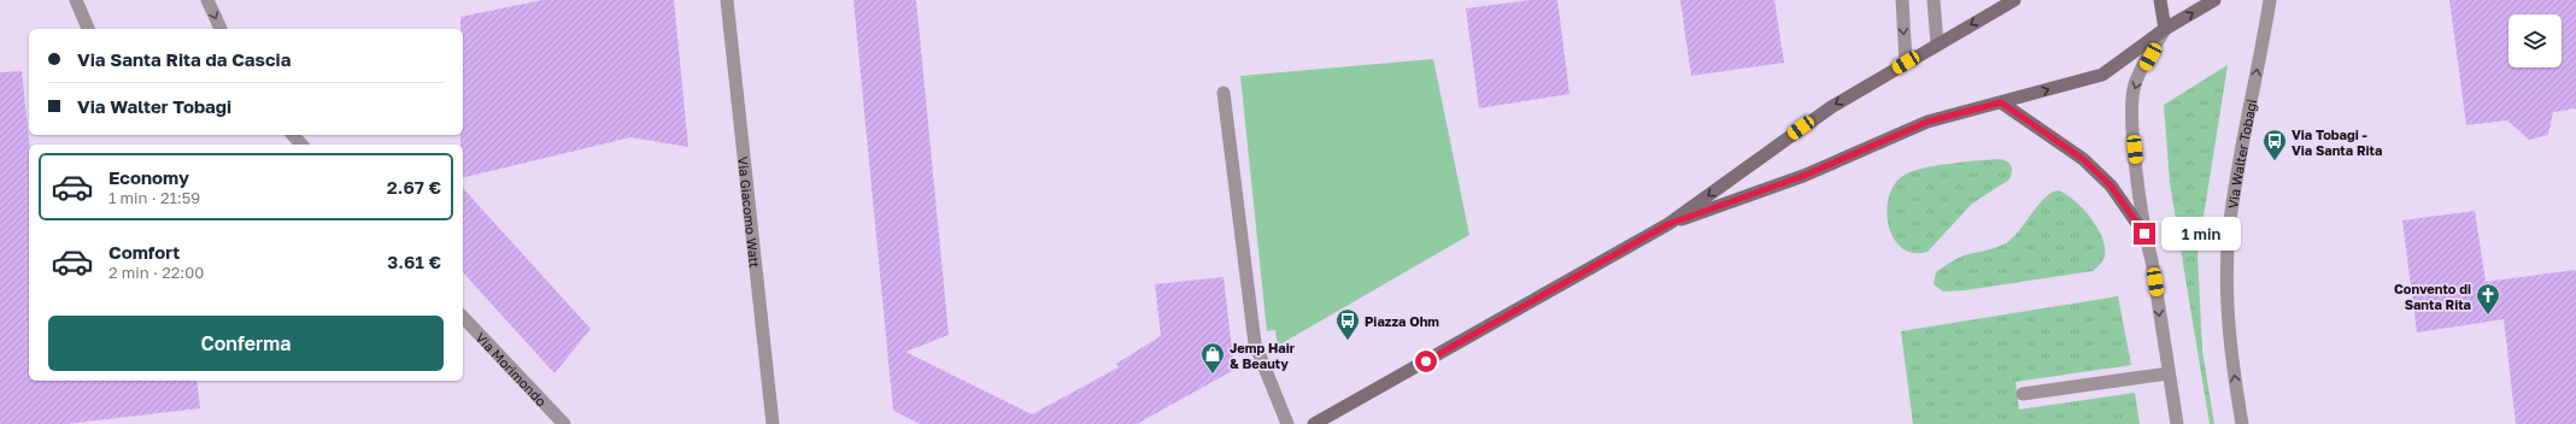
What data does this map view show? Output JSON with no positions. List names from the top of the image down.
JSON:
{
  "streets": {
    "street": ["Via Walter Tobagi", "Via Giacomo Watt", "Via Morimondo"]
  },
  "places": {
    "bus stop": ["Via Tobagi - Via Santa Rita", "Piazza Ohm"],
    "church": ["Convento di Santa Rita"],
    "shop": ["Jemp Hair & Beauty"]
  },
  "page": {
    "banner": ["Via Santa Rita da Cascia", "Via Walter Tobagi"],
    "list": [
      {
        "name": "Economy",
        "note": "1 min · 21:59",
        "value": "2.67 €"
      },
      {
        "name": "Comfort",
        "note": "2 min · 22:00",
        "value": "3.61 €"
      }
    ],
    "bubble": "1 min",
    "buttons": "Conferma"
  }
}
